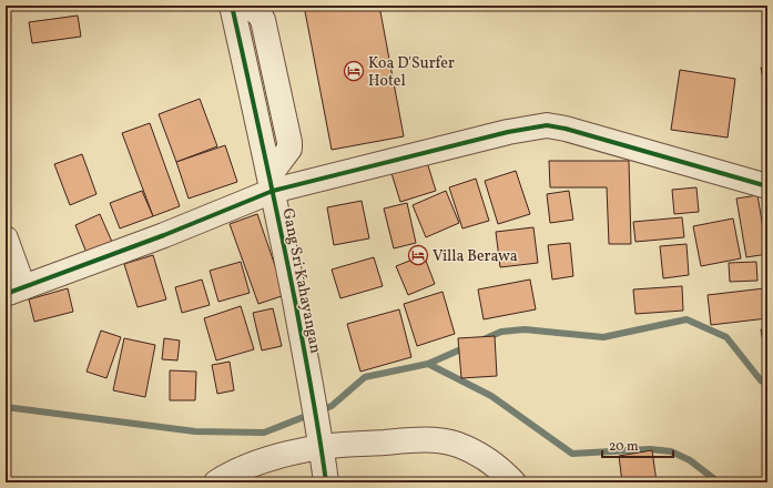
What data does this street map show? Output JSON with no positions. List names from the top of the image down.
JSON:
{
  "streets": {
    "street": ["Gang Sri Kahayangan"]
  },
  "places": {
    "hotel": ["Koa D'Surfer Hotel", "Villa Berawa"]
  },
  "scale_bar": "20 m"
}
